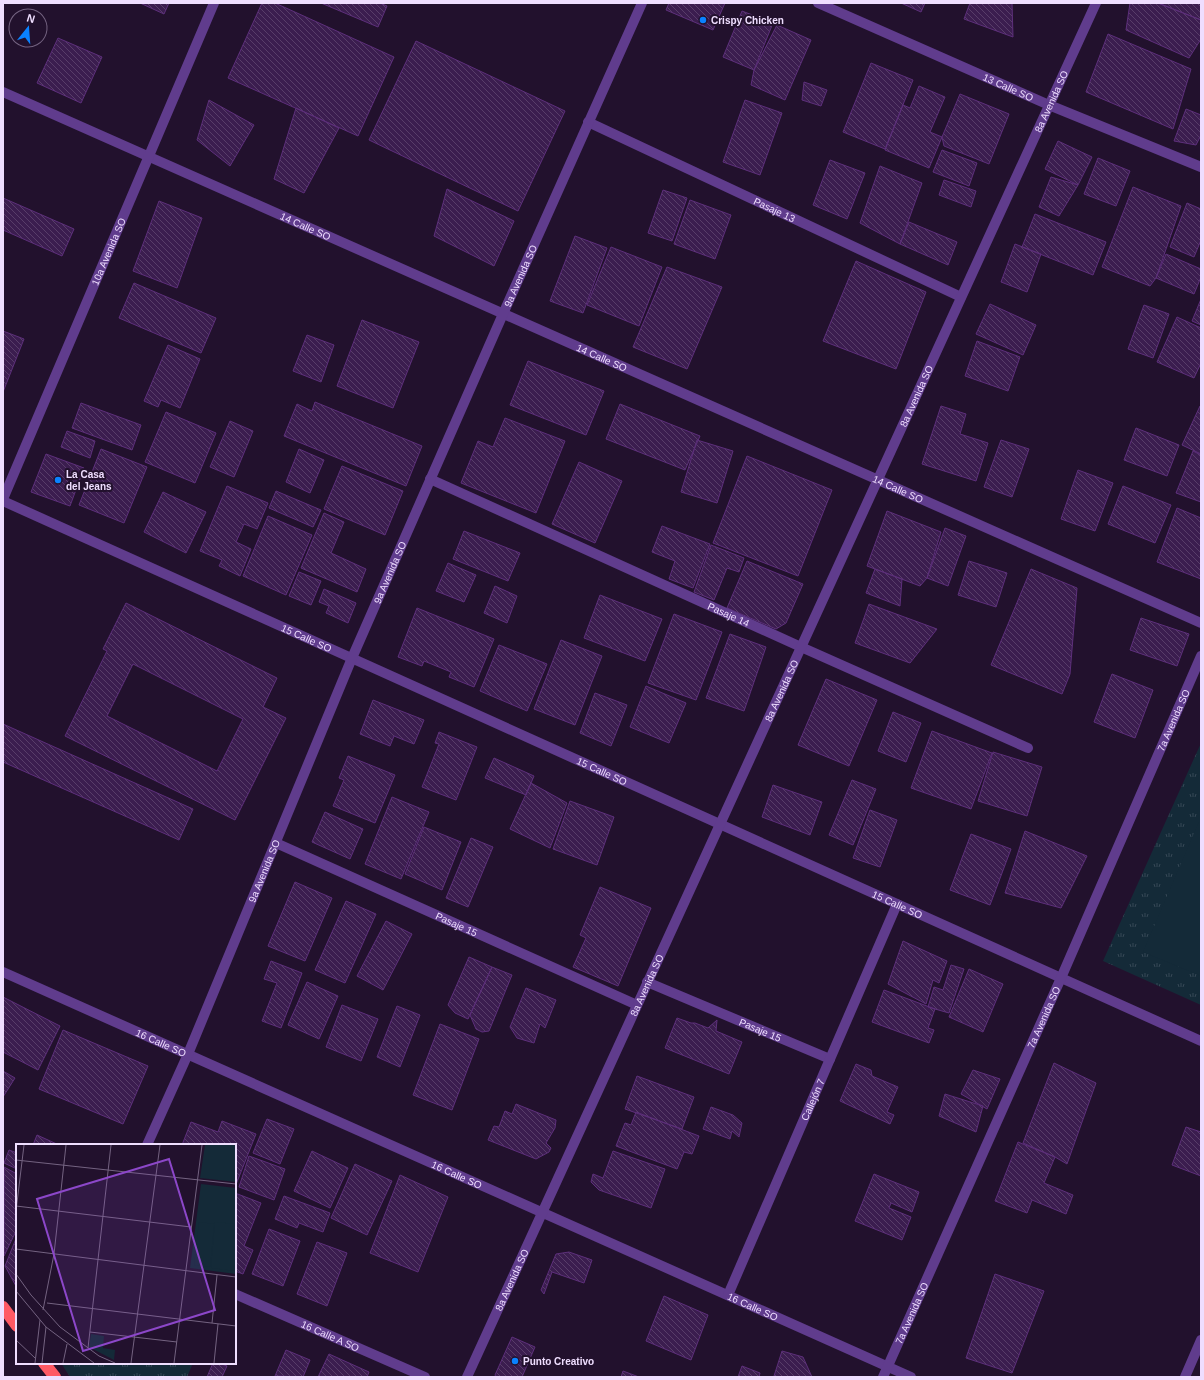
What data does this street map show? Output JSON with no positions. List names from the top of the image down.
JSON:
{
  "streets": {
    "street": [
      "13 Calle SO",
      "8a Avenida SO",
      "Pasaje 13",
      "14 Calle SO",
      "10a Avenida SO",
      "9a Avenida SO",
      "Pasaje 14",
      "15 Calle SO",
      "7a Avenida SO",
      "Pasaje 15",
      "16 Calle SO",
      "Callejón 7",
      "16 Calle A SO"
    ]
  },
  "crossings": [
    ["13 Calle SO", "8a Avenida SO"],
    ["8a Avenida SO", "Pasaje 13"],
    ["8a Avenida SO", "14 Calle SO"],
    ["8a Avenida SO", "Pasaje 14"],
    ["8a Avenida SO", "15 Calle SO"],
    ["8a Avenida SO", "Pasaje 15"],
    ["8a Avenida SO", "16 Calle SO"],
    ["Pasaje 13", "9a Avenida SO"],
    ["14 Calle SO", "10a Avenida SO"],
    ["14 Calle SO", "9a Avenida SO"],
    ["10a Avenida SO", "15 Calle SO"],
    ["9a Avenida SO", "Pasaje 14"],
    ["9a Avenida SO", "15 Calle SO"],
    ["9a Avenida SO", "Pasaje 15"],
    ["9a Avenida SO", "16 Calle SO"],
    ["15 Calle SO", "7a Avenida SO"],
    ["15 Calle SO", "Callejón 7"],
    ["7a Avenida SO", "16 Calle SO"],
    ["Pasaje 15", "Callejón 7"],
    ["16 Calle SO", "Callejón 7"]
  ],
  "places": ["Crispy Chicken", "La Casa del Jeans", "Punto Creativo"],
  "north": "top"
}
